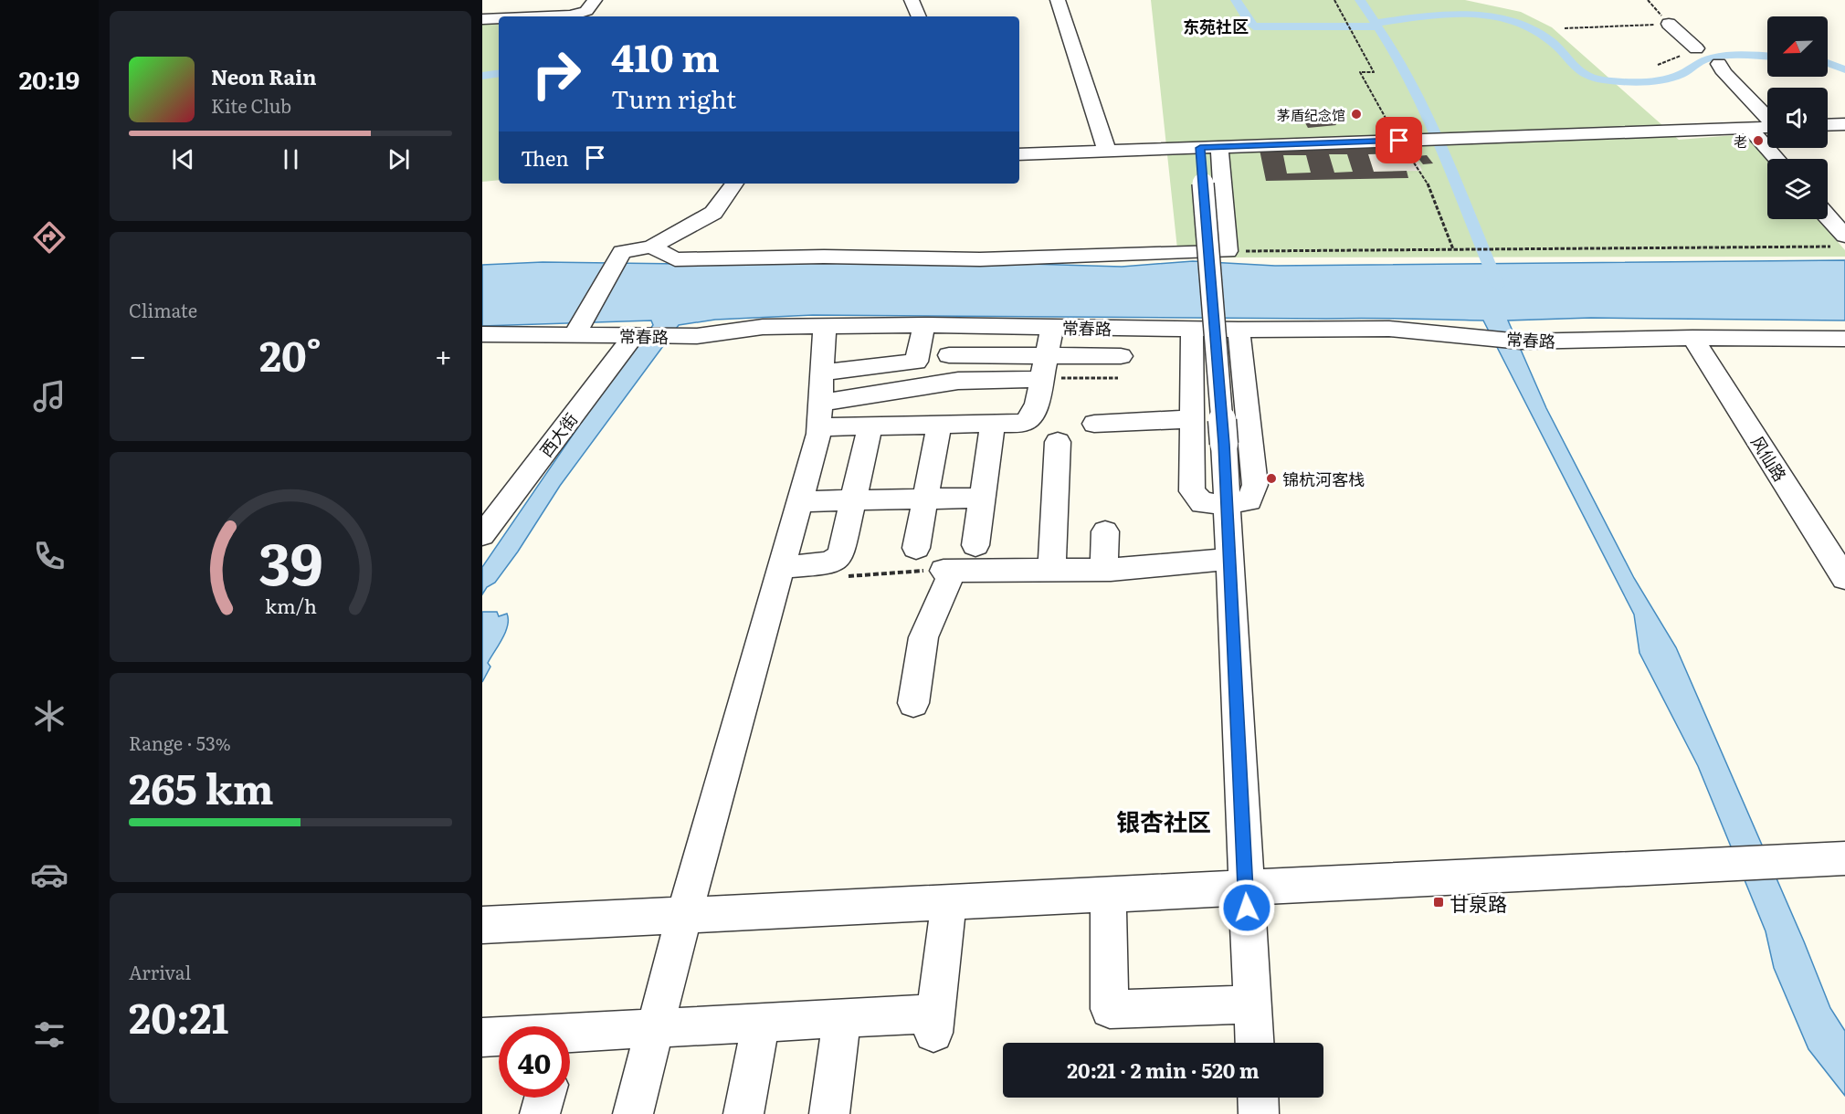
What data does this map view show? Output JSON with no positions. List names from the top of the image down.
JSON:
{
  "streets": {
    "street": ["常春路", "西大街", "风仙路"]
  },
  "crossings": [
    ["常春路", "西大街"],
    ["常春路", "风仙路"]
  ],
  "districts": ["东苑社区", "银杏社区"],
  "places": {
    "other": ["茅盾纪念馆", "老", "锦杭河客栈"],
    "transit": ["甘泉路"]
  },
  "north": "bottom left",
  "page": {
    "tabs": "20:19",
    "turn": ["410 m", "Turn right"],
    "song": ["Neon Rain", "Kite Club"],
    "then": "Then",
    "tile": [
      "Climate",
      ["Range · 53%", "265 km"],
      ["Arrival", "20:21"]
    ],
    "heat": ["−", "20°", "+"],
    "limit": "40",
    "trip": "20:21 · 2 min · 520 m",
    "gauge": ["39", "km/h"]
  }
}
